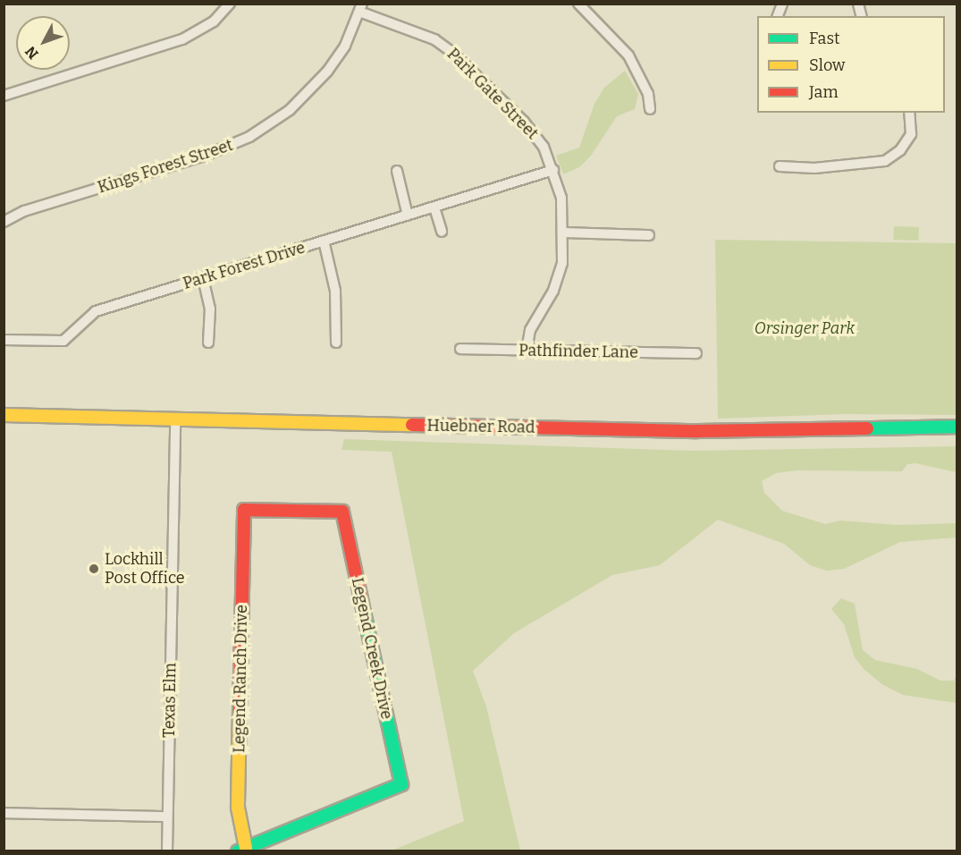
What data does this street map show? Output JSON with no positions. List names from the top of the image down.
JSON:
{
  "streets": {
    "main road": ["Huebner Road", "Legend Creek Drive", "Legend Ranch Drive"],
    "street": [
      "Park Gate Street",
      "Kings Forest Street",
      "Park Forest Drive",
      "Pathfinder Lane",
      "Texas Elm"
    ]
  },
  "crossings": [
    ["Park Gate Street", "Kings Forest Street"],
    ["Park Gate Street", "Park Forest Drive"],
    ["Park Gate Street", "Pathfinder Lane"],
    ["Huebner Road", "Texas Elm"],
    ["Legend Creek Drive", "Legend Ranch Drive"]
  ],
  "parks": ["Orsinger Park"],
  "places": ["Lockhill Post Office"],
  "legend": ["Fast", "Slow", "Jam"],
  "north": "bottom left"
}
